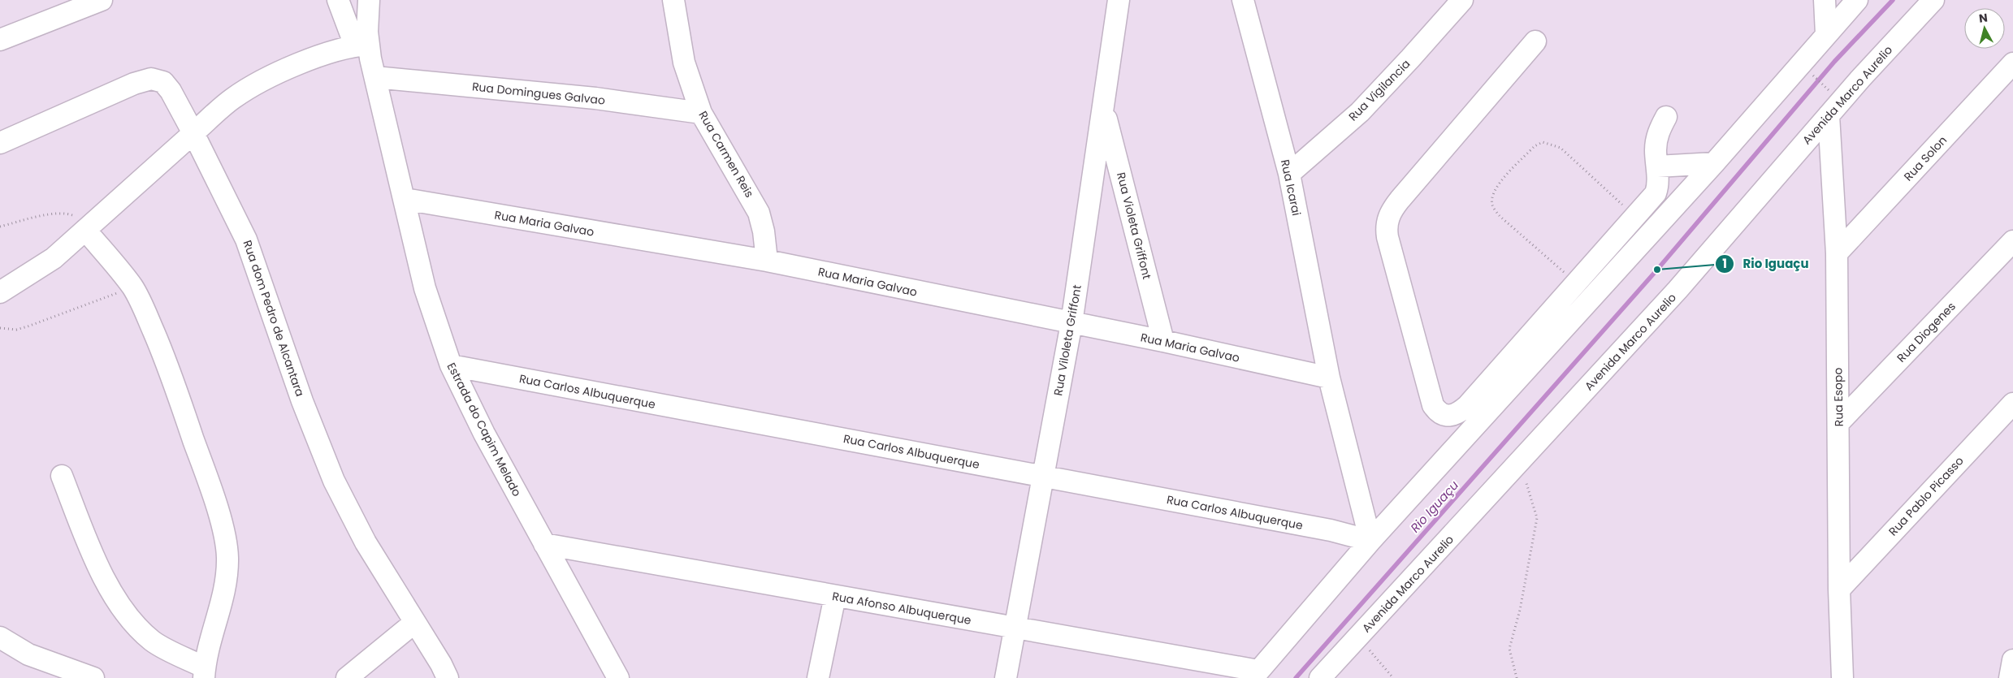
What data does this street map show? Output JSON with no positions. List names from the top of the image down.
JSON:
{
  "streets": {
    "street": [
      "Rua Vigilancia",
      "Rua Domingues Galvao",
      "Avenida Marco Aurelio",
      "Rua Carmen Reis",
      "Rua Solon",
      "Rua Icarai",
      "Rua Maria Galvao",
      "Rua Violeta Griffont",
      "Rua dom Pedro de Alcantara",
      "Rua Diogenes",
      "Rua Viloleta Griffont",
      "Rua Carlos Albuquerque",
      "Rua Esopo",
      "Estrada do Capim Melado",
      "Rua Pablo Picasso",
      "Rua Afonso Albuquerque"
    ]
  },
  "crossings": [
    ["Rua Vigilancia", "Rua Icarai"],
    ["Rua Domingues Galvao", "Rua Carmen Reis"],
    ["Rua Domingues Galvao", "Estrada do Capim Melado"],
    ["Avenida Marco Aurelio", "Rua Esopo"],
    ["Rua Carmen Reis", "Rua Maria Galvao"],
    ["Rua Solon", "Rua Esopo"],
    ["Rua Icarai", "Rua Maria Galvao"],
    ["Rua Icarai", "Rua Carlos Albuquerque"],
    ["Rua Maria Galvao", "Rua Violeta Griffont"],
    ["Rua Maria Galvao", "Rua Viloleta Griffont"],
    ["Rua Maria Galvao", "Estrada do Capim Melado"],
    ["Rua Violeta Griffont", "Rua Viloleta Griffont"],
    ["Rua Diogenes", "Rua Esopo"],
    ["Rua Viloleta Griffont", "Rua Carlos Albuquerque"],
    ["Rua Viloleta Griffont", "Rua Afonso Albuquerque"],
    ["Rua Carlos Albuquerque", "Estrada do Capim Melado"],
    ["Rua Esopo", "Rua Pablo Picasso"],
    ["Estrada do Capim Melado", "Rua Afonso Albuquerque"]
  ],
  "water": ["Rio Iguaçu"],
  "places": ["Rio Iguaçu"],
  "north": "top"
}
